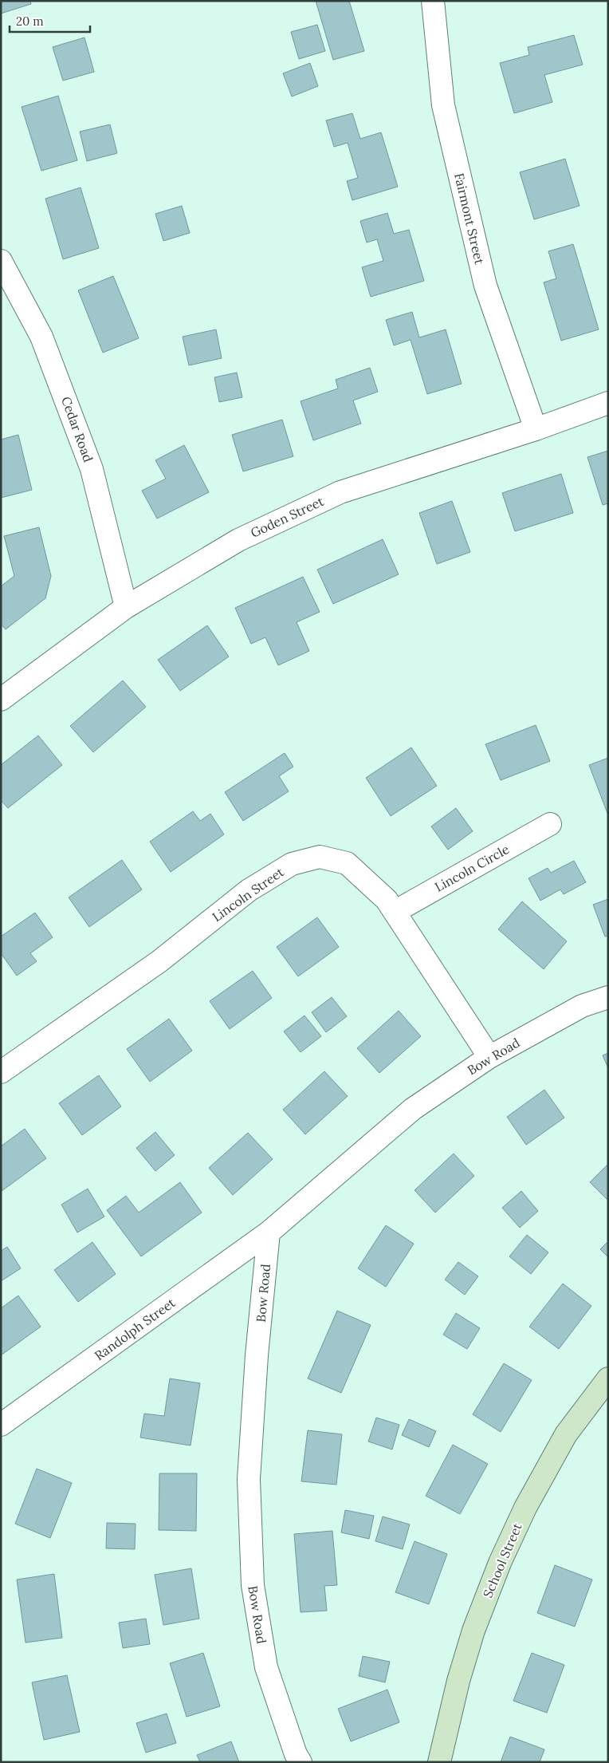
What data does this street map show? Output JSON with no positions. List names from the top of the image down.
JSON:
{
  "streets": {
    "street": [
      "Fairmont Street",
      "Cedar Road",
      "Goden Street",
      "Lincoln Circle",
      "Lincoln Street",
      "Bow Road",
      "Randolph Street",
      "School Street"
    ]
  },
  "crossings": [
    ["Fairmont Street", "Goden Street"],
    ["Cedar Road", "Goden Street"],
    ["Lincoln Circle", "Lincoln Street"],
    ["Lincoln Street", "Bow Road"],
    ["Bow Road", "Randolph Street"]
  ],
  "scale_bar": "20 m"
}
